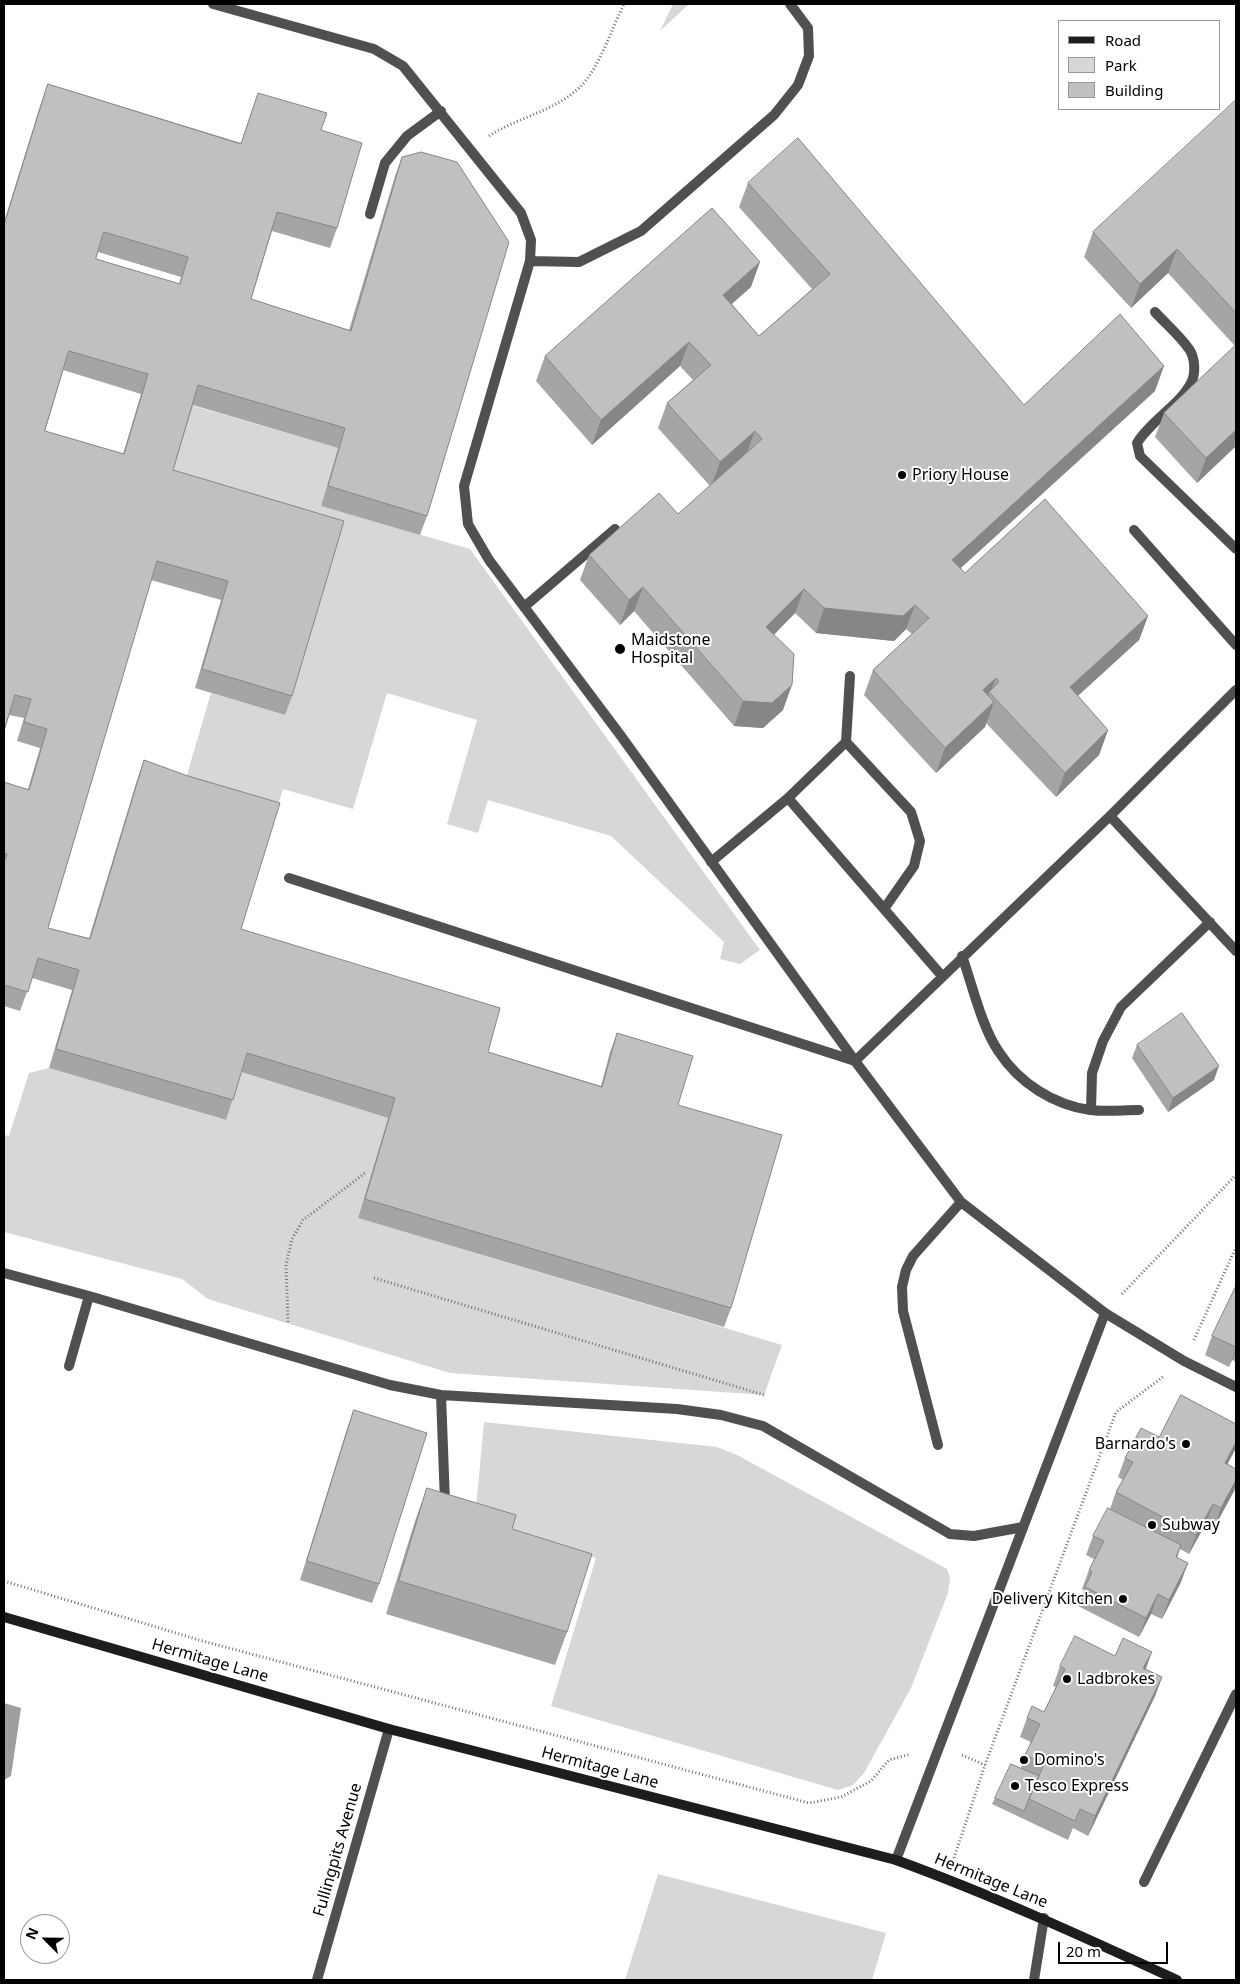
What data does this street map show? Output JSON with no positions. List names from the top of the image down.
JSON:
{
  "streets": {
    "main road": ["Hermitage Lane"],
    "street": ["Fullingpits Avenue"]
  },
  "crossings": [
    ["Hermitage Lane", "Fullingpits Avenue"]
  ],
  "places": [
    "Priory House",
    "Maidstone Hospital",
    "Barnardo's",
    "Subway",
    "Delivery Kitchen",
    "Ladbrokes",
    "Domino's",
    "Tesco Express"
  ],
  "legend": ["Road", "Park", "Building"],
  "scale_bar": "20 m",
  "north": "top left"
}
